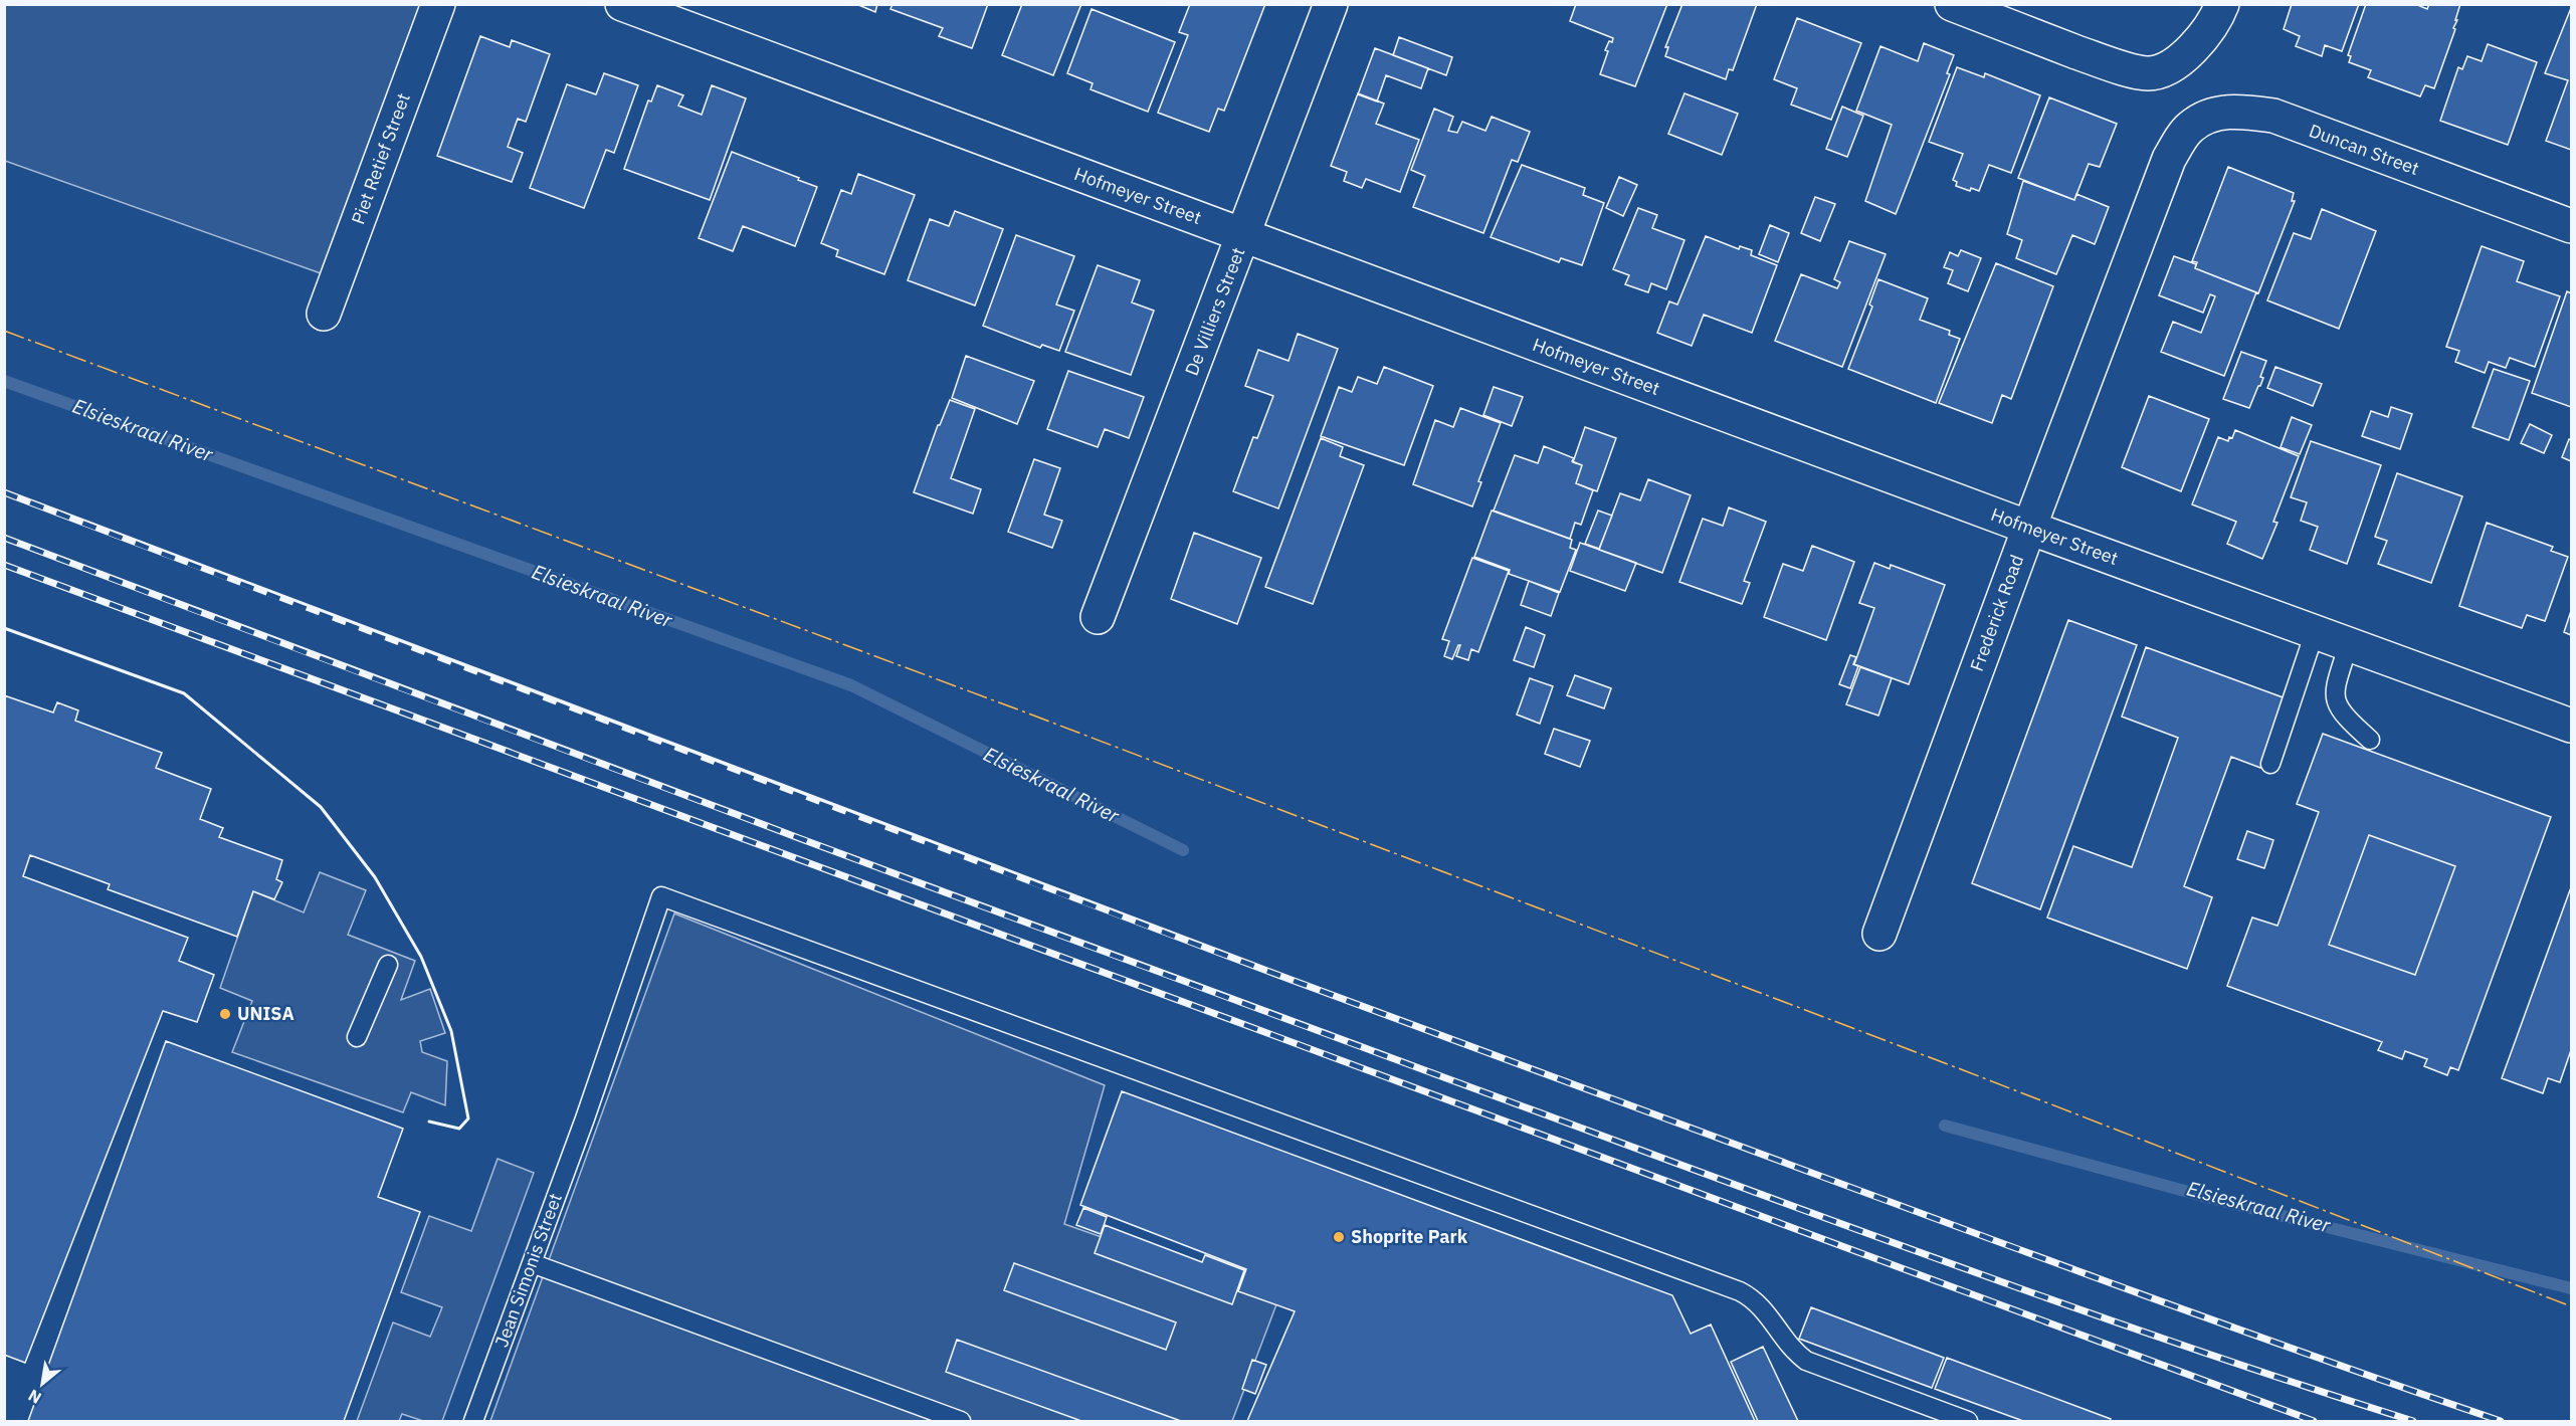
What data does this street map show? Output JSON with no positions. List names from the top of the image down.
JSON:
{
  "streets": {
    "street": [
      "Duncan Street",
      "Piet Retief Street",
      "Hofmeyer Street",
      "De Villiers Street",
      "Frederick Road"
    ],
    "lane": ["Jean Simonis Street"]
  },
  "crossings": [
    ["Duncan Street", "Frederick Road"],
    ["Hofmeyer Street", "De Villiers Street"],
    ["Hofmeyer Street", "Frederick Road"]
  ],
  "water": ["Elsieskraal River"],
  "places": ["UNISA", "Shoprite Park"],
  "north": "bottom left"
}
